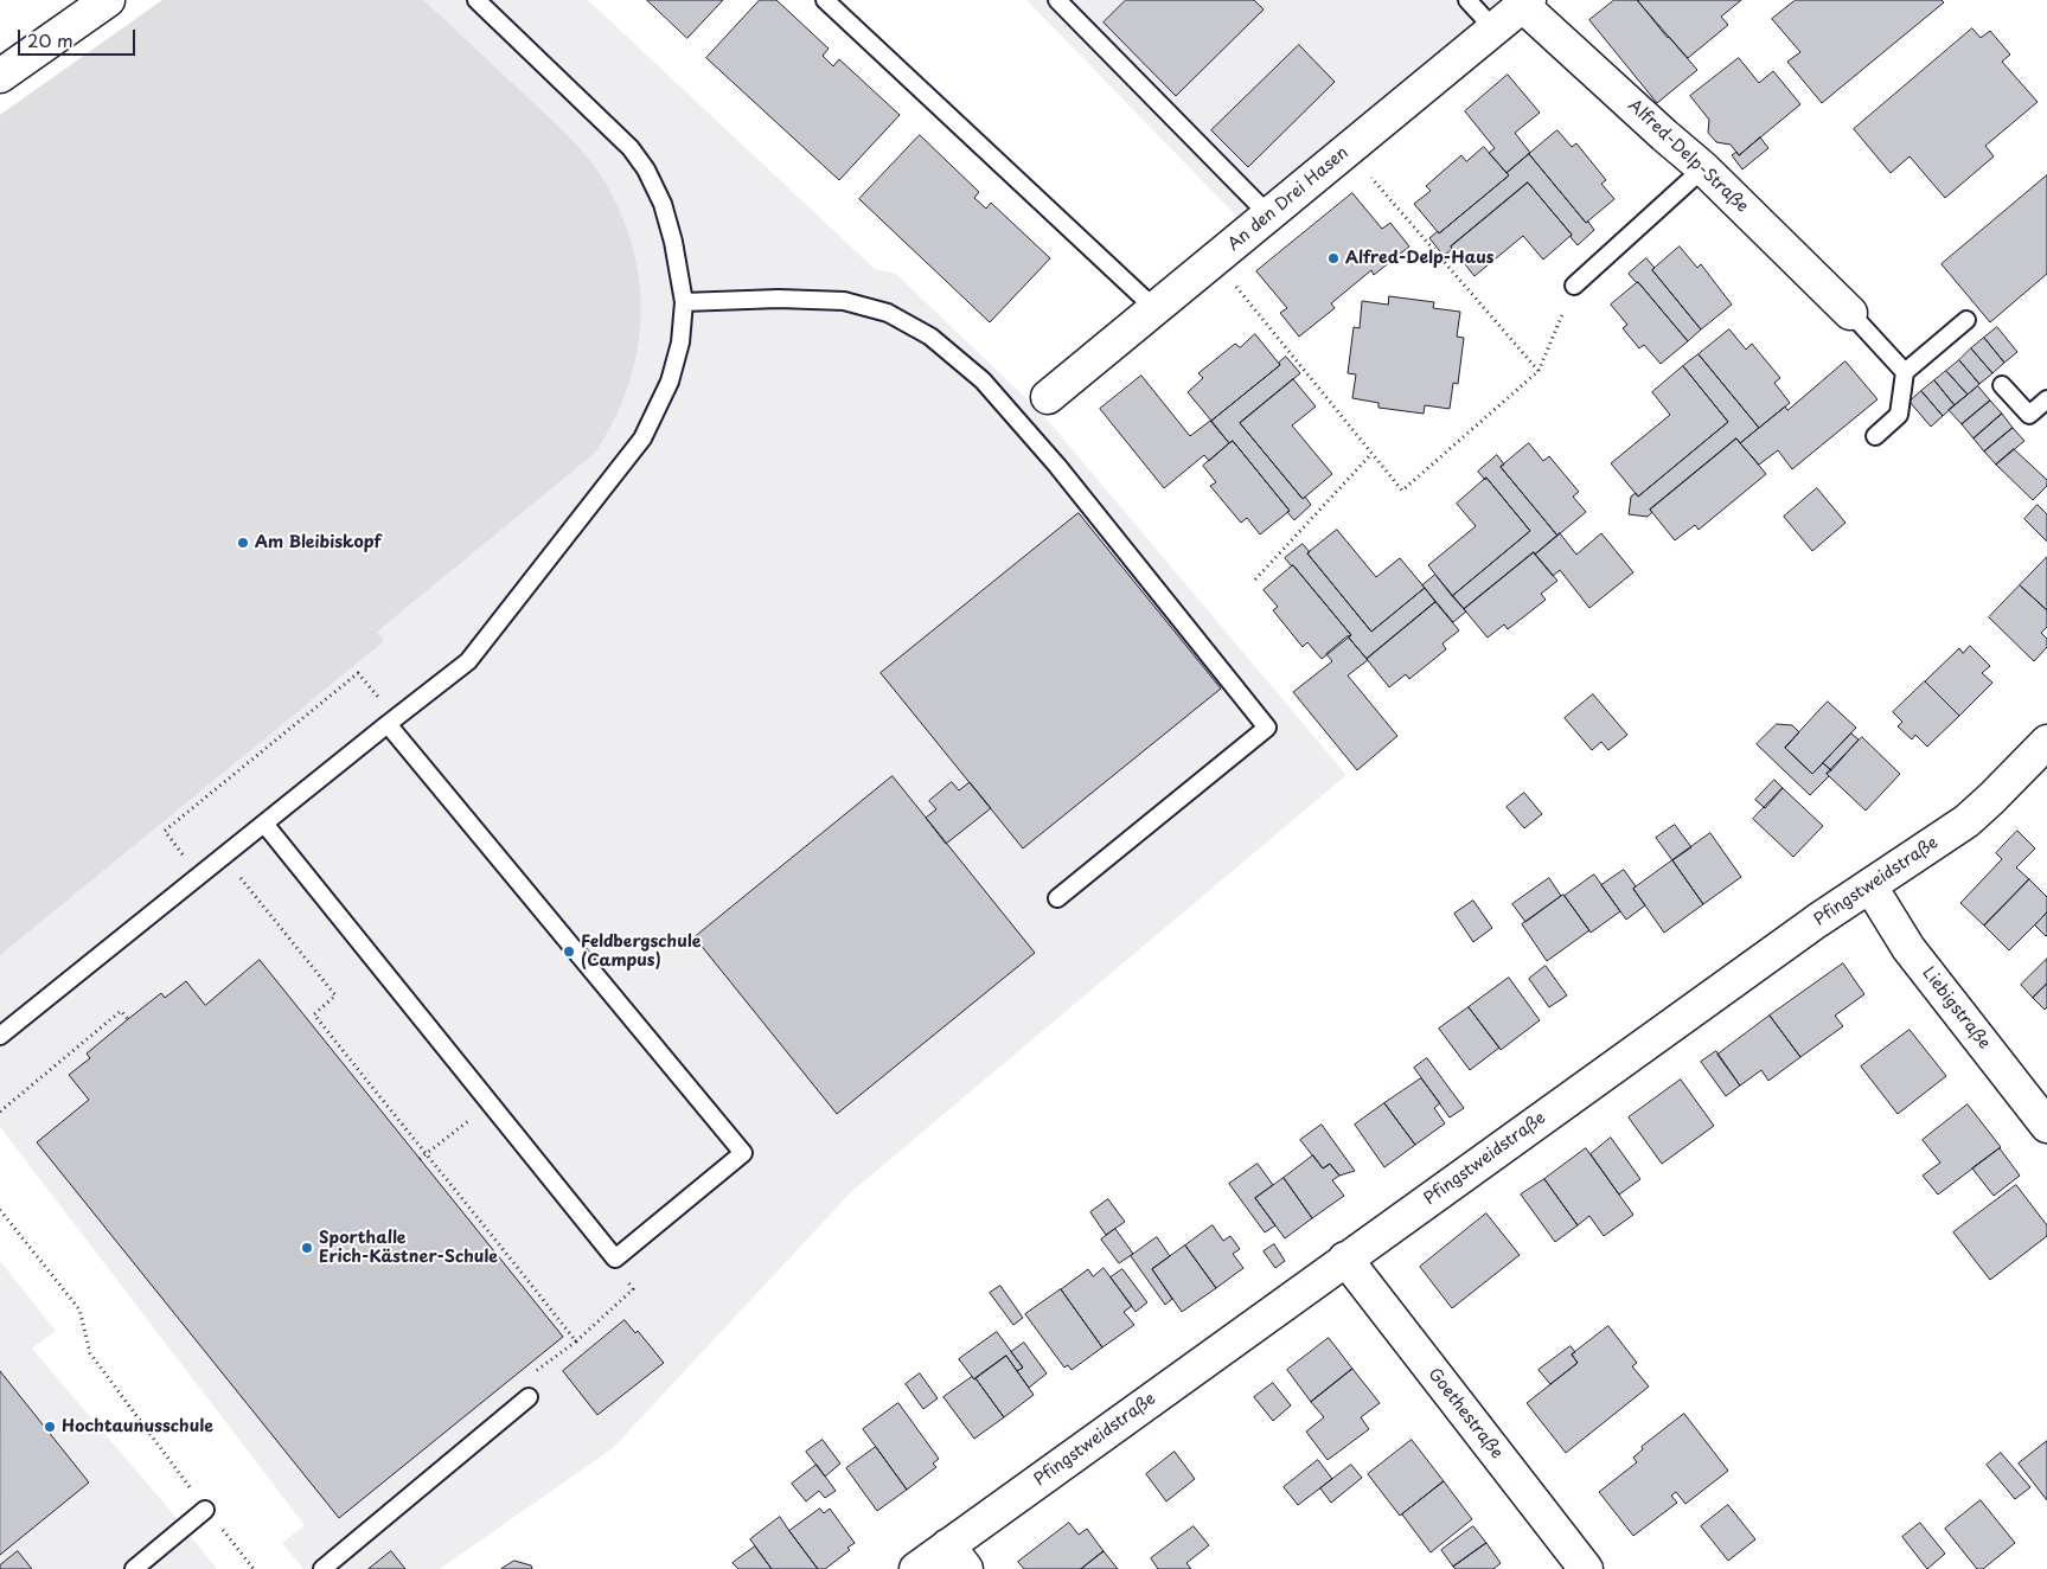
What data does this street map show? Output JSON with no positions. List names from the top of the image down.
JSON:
{
  "streets": {
    "street": [
      "Alfred-Delp-Straße",
      "An den Drei Hasen",
      "Pfingstweidstraße",
      "Liebigstraße",
      "Goethestraße"
    ]
  },
  "crossings": [
    ["Alfred-Delp-Straße", "An den Drei Hasen"],
    ["Pfingstweidstraße", "Liebigstraße"],
    ["Pfingstweidstraße", "Goethestraße"]
  ],
  "places": [
    "Alfred-Delp-Haus",
    "Am Bleibiskopf",
    "Feldbergschule (Campus)",
    "Sporthalle Erich-Kästner-Schule",
    "Hochtaunusschule"
  ],
  "scale_bar": "20 m"
}
